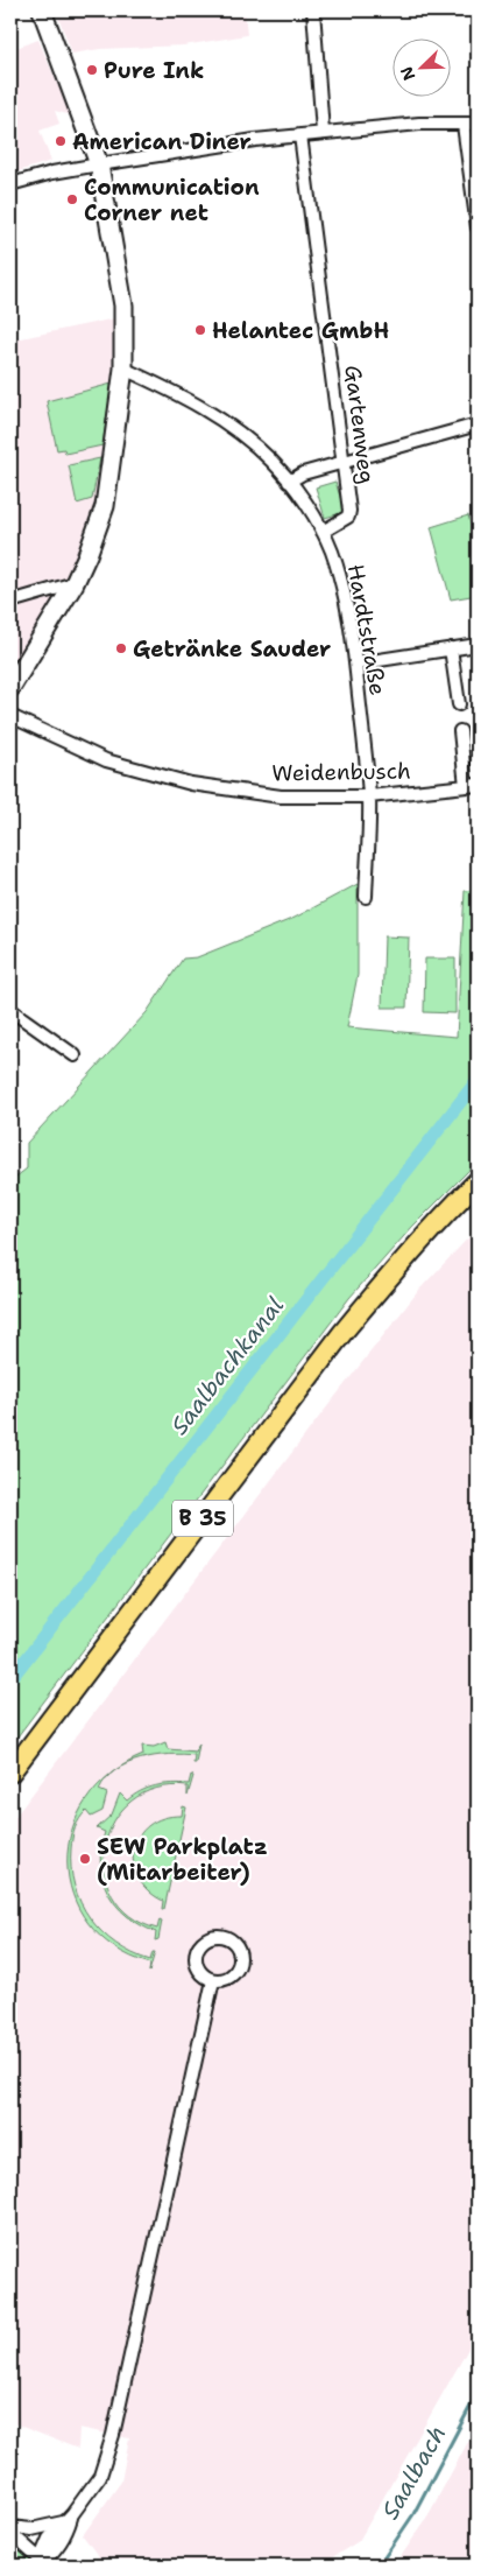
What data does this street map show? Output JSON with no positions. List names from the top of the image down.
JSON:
{
  "streets": {
    "main road": ["B 35"],
    "street": ["Gartenweg", "Hardtstraße", "Weidenbusch"]
  },
  "crossings": [
    ["Gartenweg", "Hardtstraße"],
    ["Hardtstraße", "Weidenbusch"]
  ],
  "water": ["Saalbachkanal", "Saalbach"],
  "places": [
    "Pure Ink",
    "American Diner",
    "Communication Corner net",
    "Helantec GmbH",
    "Getränke Sauder",
    "SEW Parkplatz (Mitarbeiter)"
  ],
  "north": "bottom left"
}
